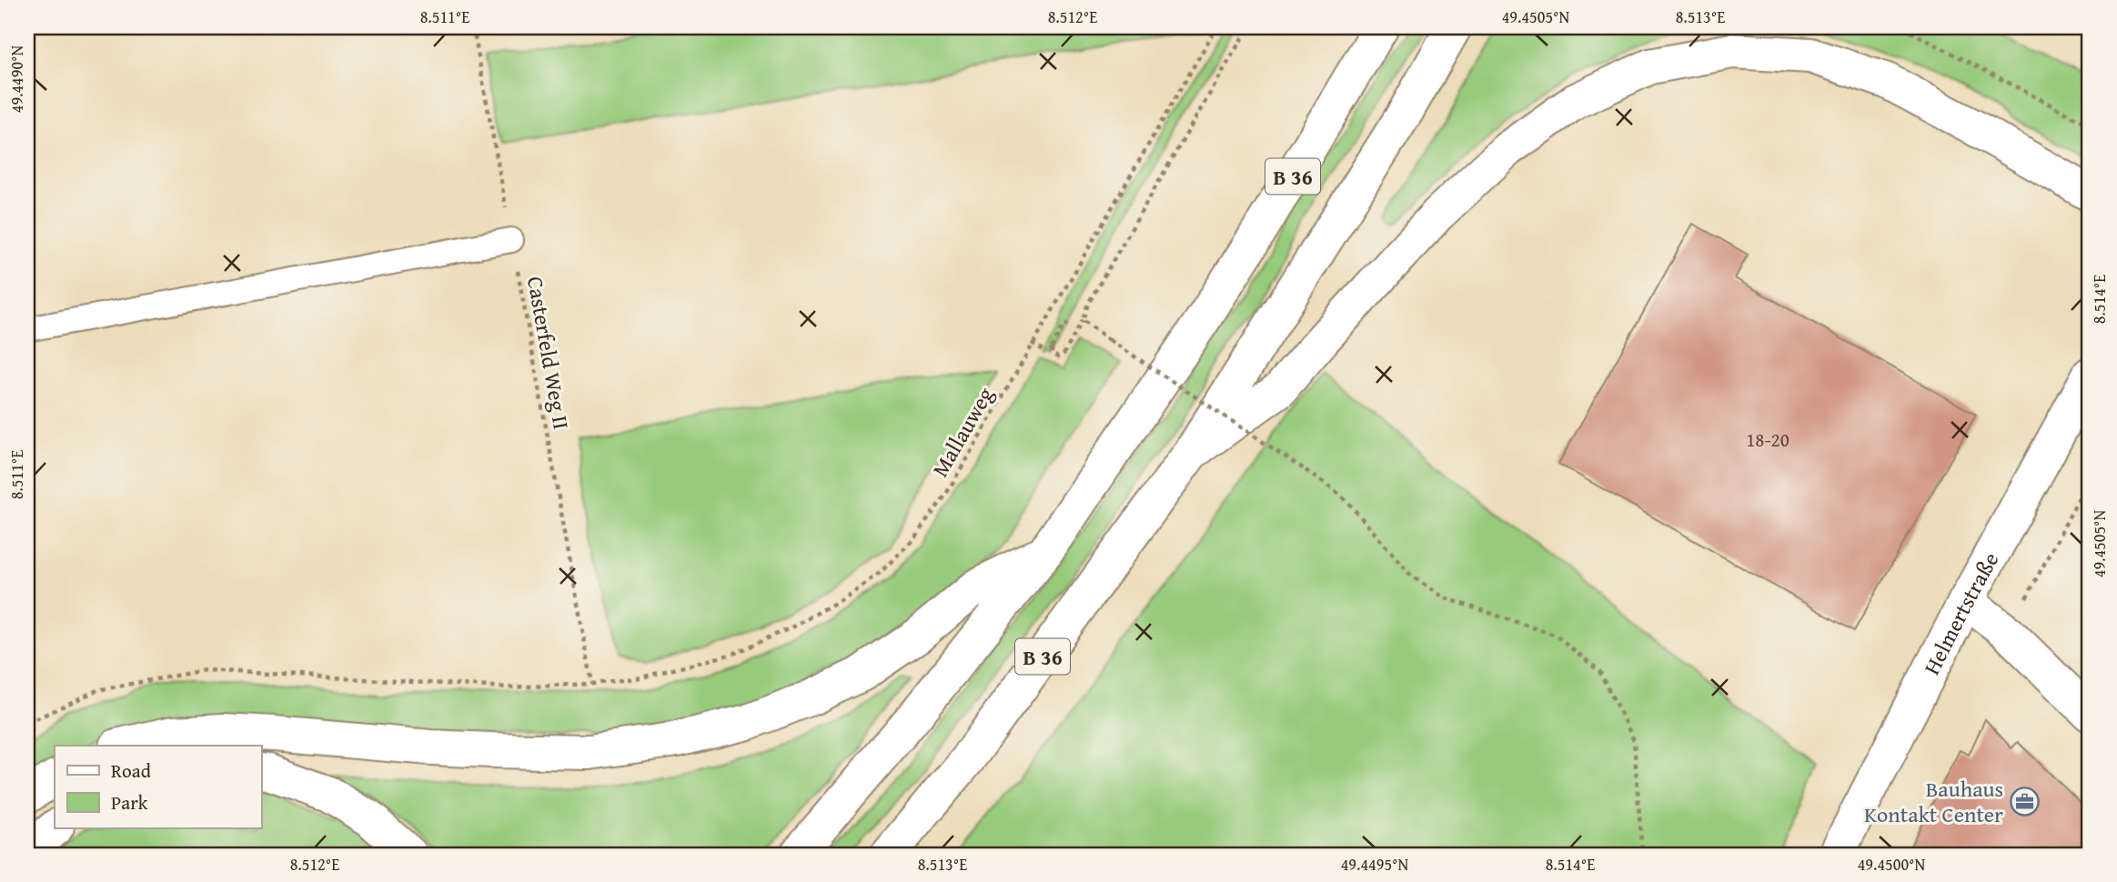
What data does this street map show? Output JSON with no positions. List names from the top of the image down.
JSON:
{
  "streets": {
    "main road": ["B 36", "Helmertstraße"],
    "path": ["Casterfeld Weg II", "Mallauweg"]
  },
  "crossings": [
    ["Casterfeld Weg II", "Mallauweg"]
  ],
  "places": {
    "office": ["Bauhaus Kontakt Center"]
  },
  "house_numbers": ["18-20"],
  "legend": ["Road", "Park"],
  "coordinates": [
    "8.511°E",
    "8.512°E",
    "49.4505°N",
    "8.513°E",
    "49.4490°N",
    "8.514°E",
    "49.4495°N",
    "49.4500°N"
  ]
}
